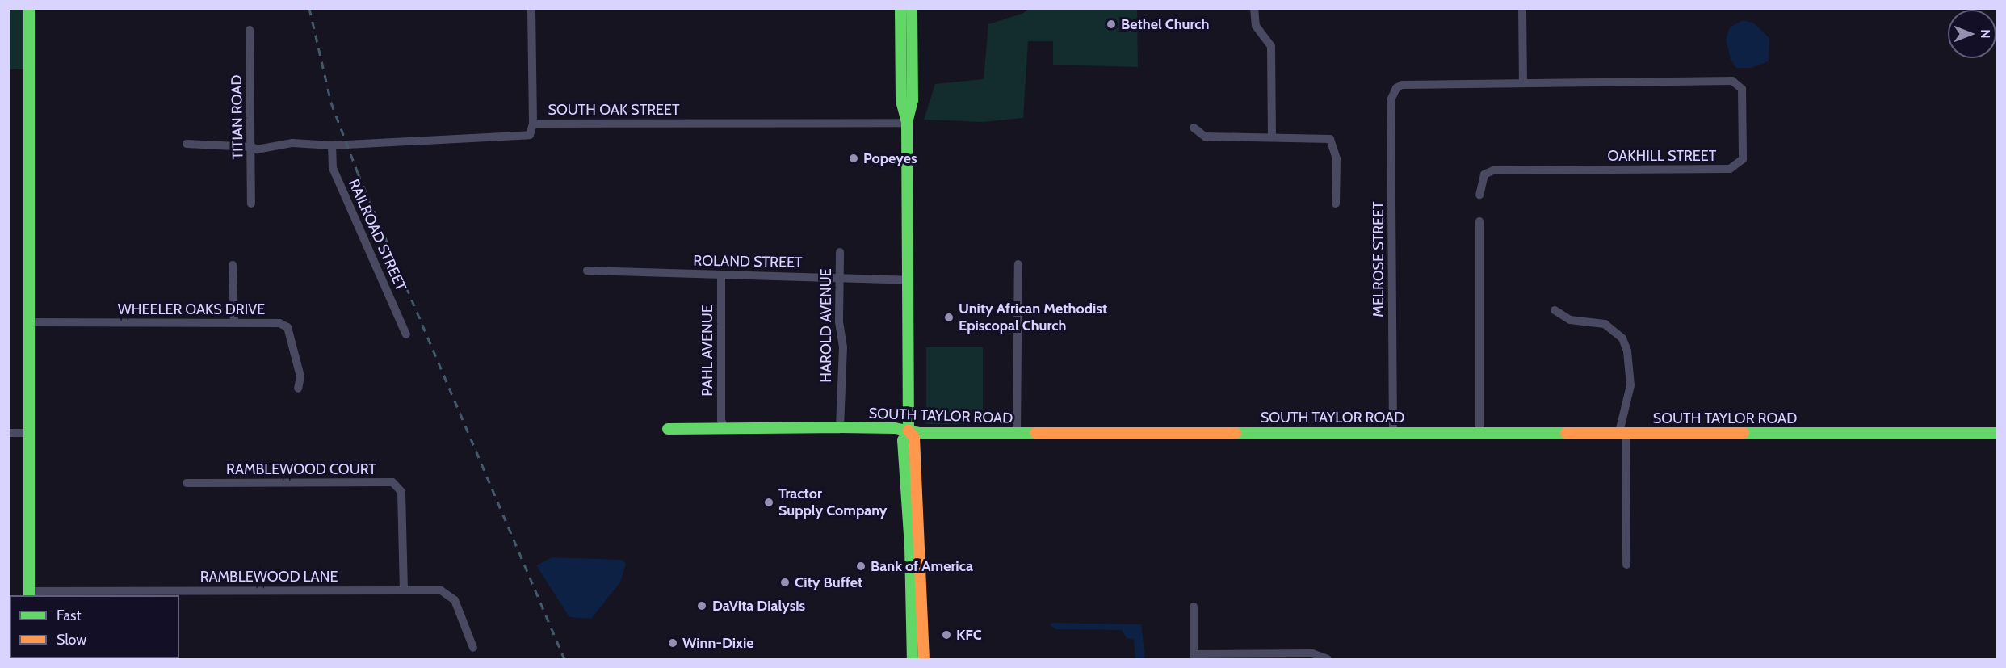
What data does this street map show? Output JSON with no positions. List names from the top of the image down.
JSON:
{
  "streets": {
    "street": [
      "SOUTH OAK STREET",
      "TITIAN ROAD",
      "OAKHILL STREET",
      "RAILROAD STREET",
      "MELROSE STREET",
      "ROLAND STREET",
      "WHEELER OAKS DRIVE",
      "HAROLD AVENUE",
      "PAHL AVENUE",
      "SOUTH TAYLOR ROAD",
      "RAMBLEWOOD COURT",
      "RAMBLEWOOD LANE"
    ]
  },
  "crossings": [
    ["SOUTH OAK STREET", "TITIAN ROAD"],
    ["SOUTH OAK STREET", "RAILROAD STREET"],
    ["OAKHILL STREET", "MELROSE STREET"],
    ["MELROSE STREET", "SOUTH TAYLOR ROAD"],
    ["ROLAND STREET", "HAROLD AVENUE"],
    ["ROLAND STREET", "PAHL AVENUE"],
    ["HAROLD AVENUE", "SOUTH TAYLOR ROAD"],
    ["PAHL AVENUE", "SOUTH TAYLOR ROAD"],
    ["RAMBLEWOOD COURT", "RAMBLEWOOD LANE"]
  ],
  "places": [
    "Bethel Church",
    "Popeyes",
    "Unity African Methodist Episcopal Church",
    "Tractor Supply Company",
    "Bank of America",
    "City Buffet",
    "DaVita Dialysis",
    "KFC",
    "Winn-Dixie"
  ],
  "legend": ["Fast", "Slow"],
  "north": "right"
}
